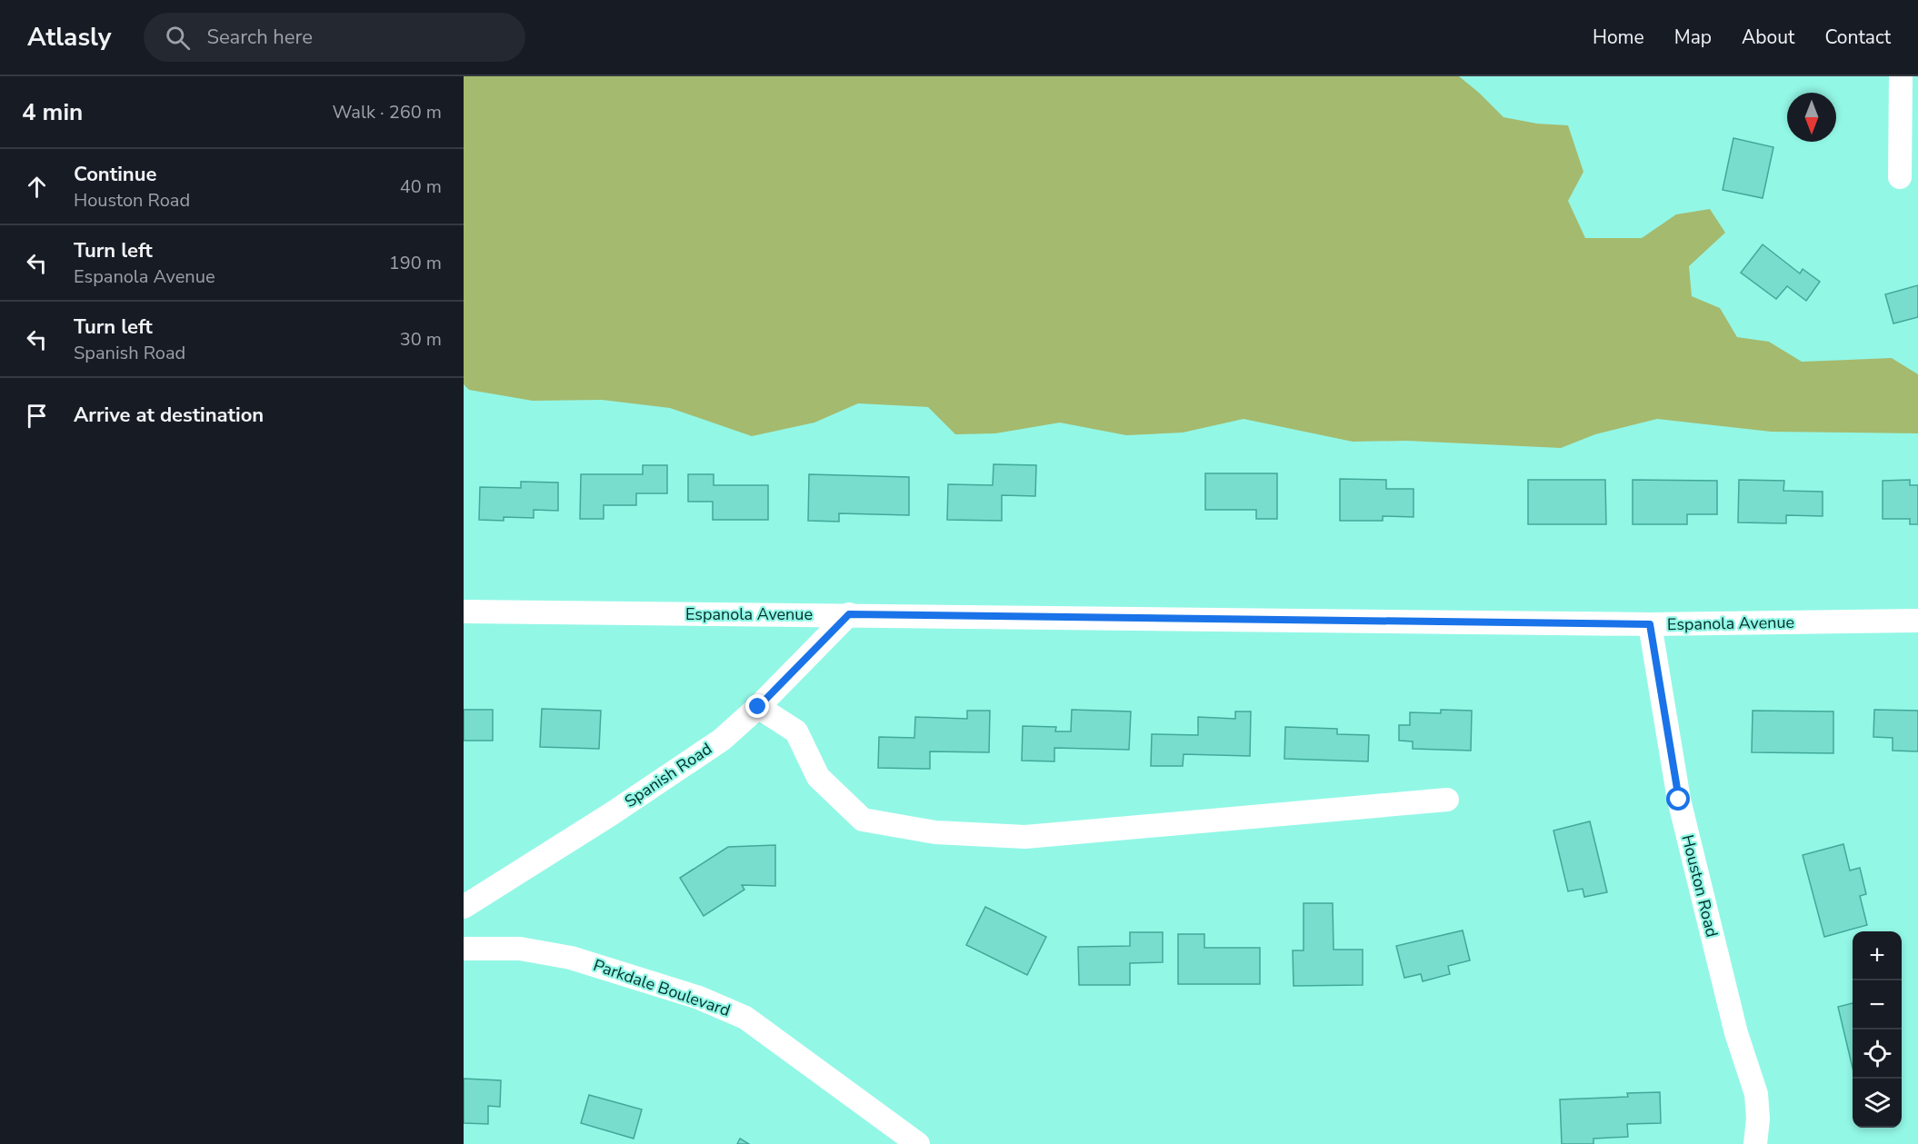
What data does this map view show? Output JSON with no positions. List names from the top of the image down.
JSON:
{
  "streets": {
    "street": [
      "Espanola Avenue",
      "Spanish Road",
      "Houston Road",
      "Parkdale Boulevard"
    ]
  },
  "crossings": [
    ["Espanola Avenue", "Spanish Road"],
    ["Espanola Avenue", "Houston Road"]
  ],
  "north": "bottom",
  "page": {
    "header": "Atlasly",
    "search": "Search here",
    "nav": [
      "Home",
      "Map",
      "About",
      "Contact"
    ],
    "heading": ["4 min", "Walk · 260 m"],
    "list": [
      ["Continue", "Houston Road", "40 m"],
      ["Turn left", "Espanola Avenue", "190 m"],
      ["Turn left", "Spanish Road", "30 m"],
      "Arrive at destination"
    ],
    "map_buttons": ["+", "−"]
  }
}
